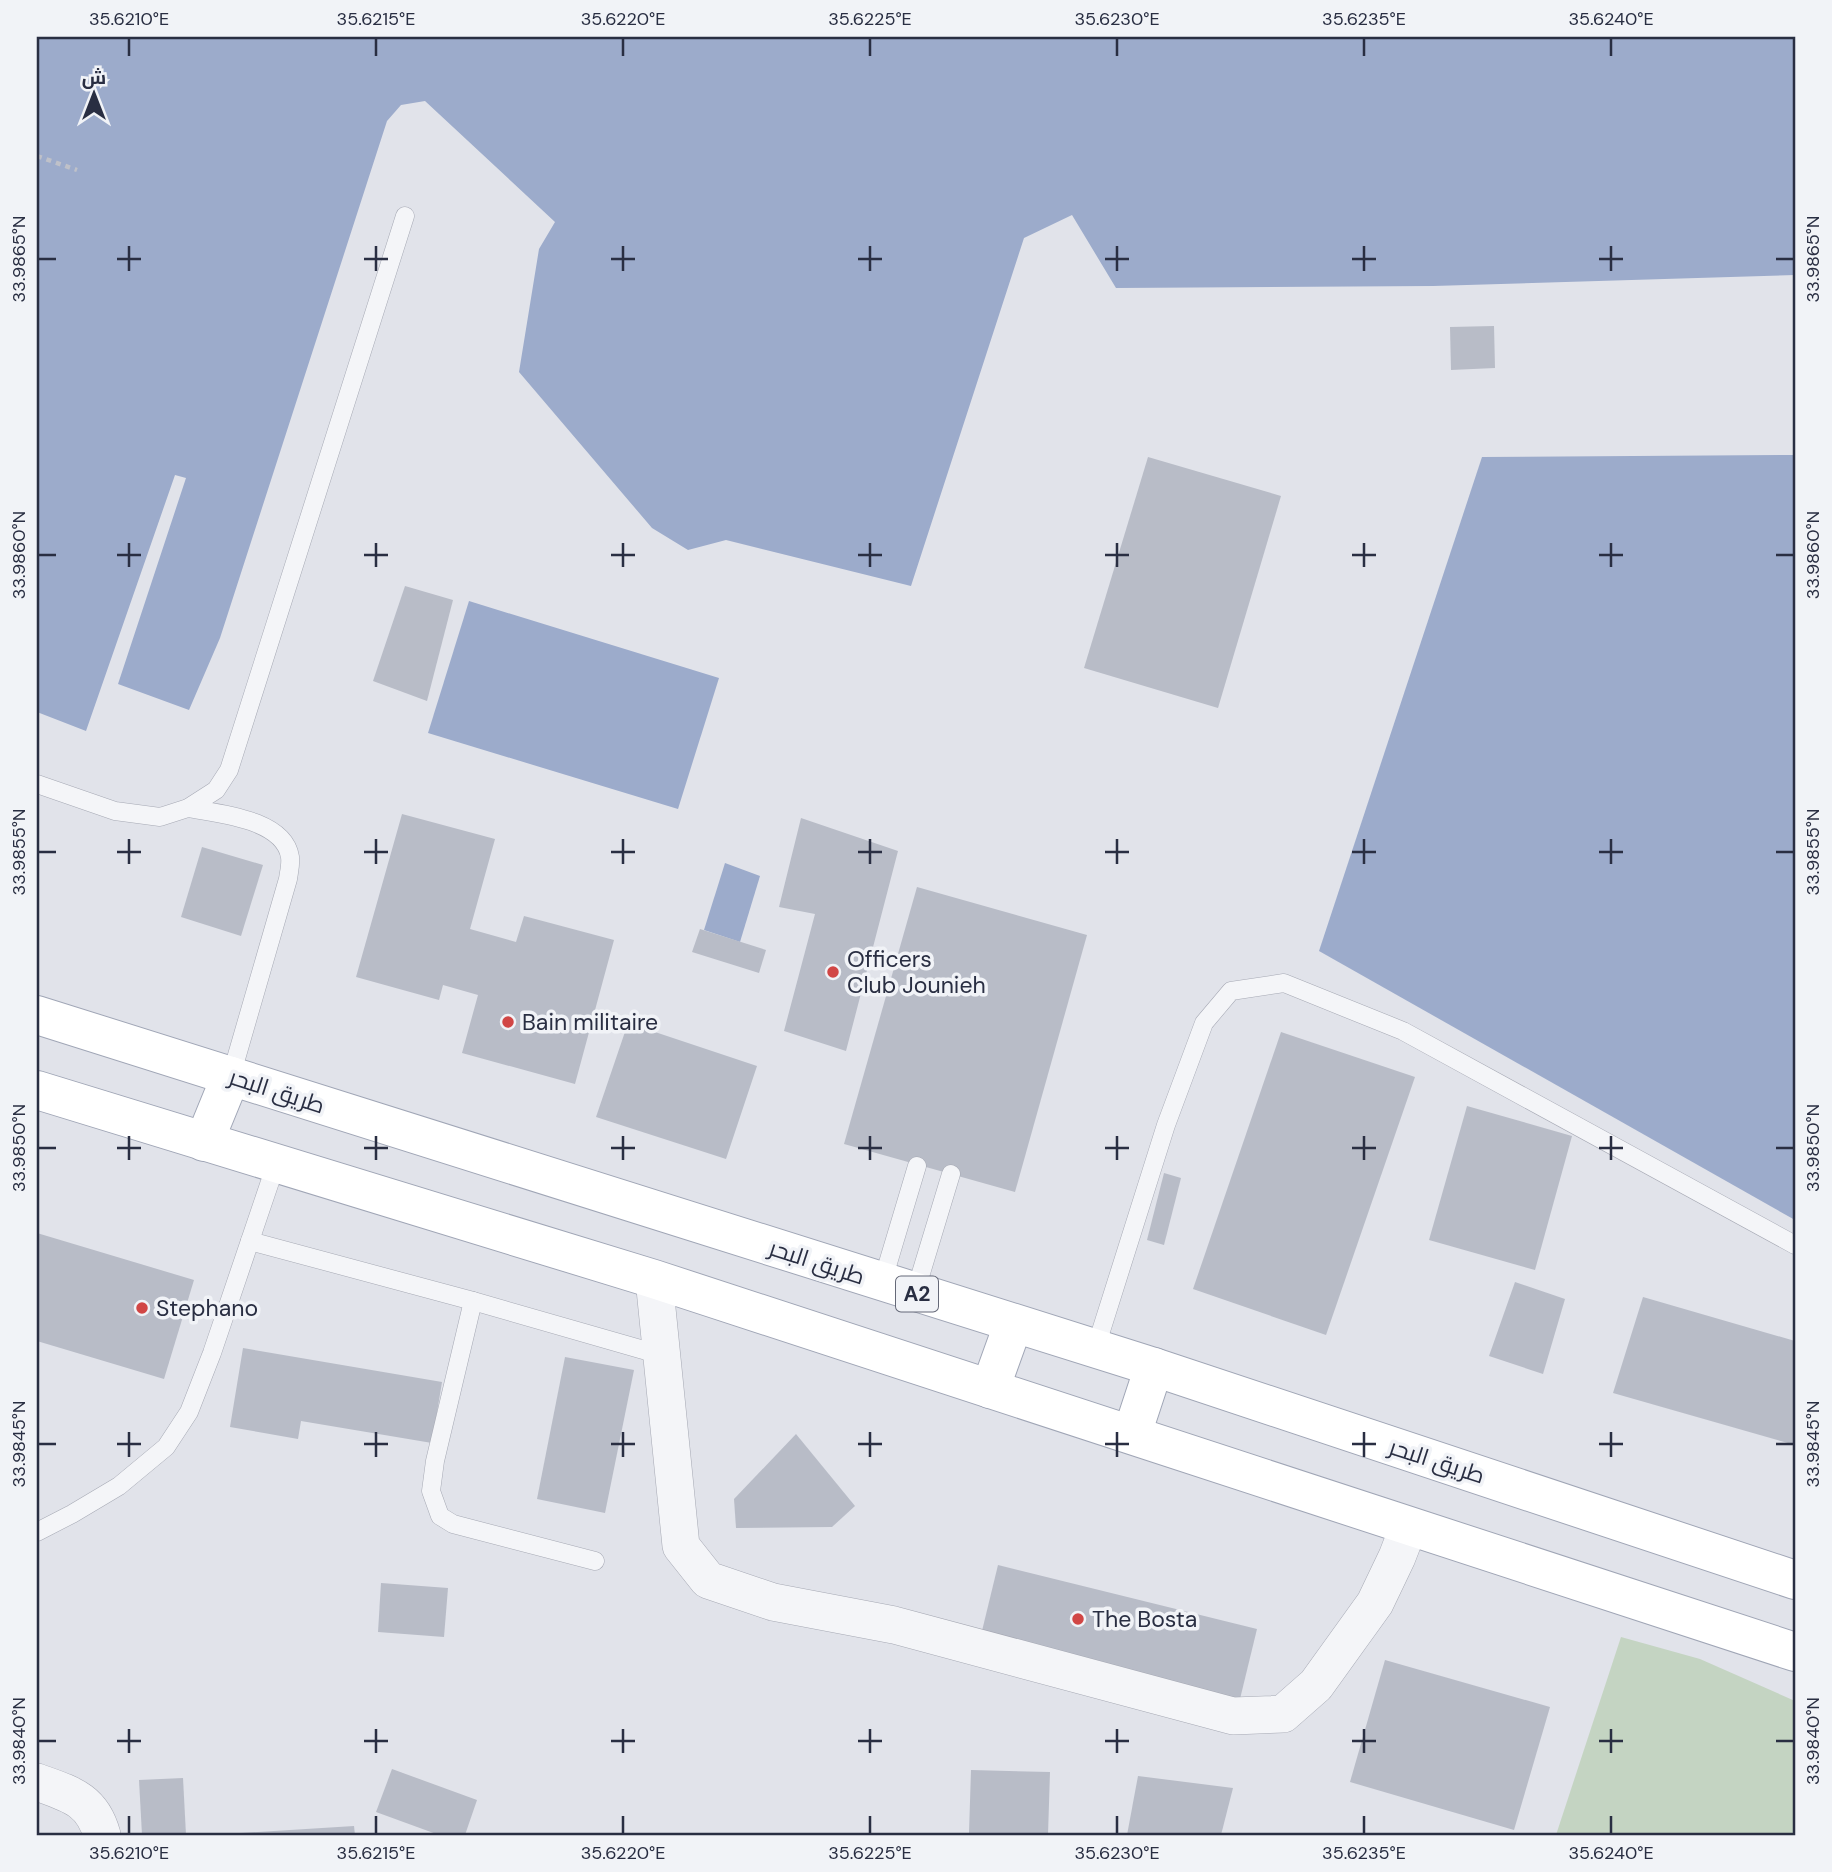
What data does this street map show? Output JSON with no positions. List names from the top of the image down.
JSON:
{
  "streets": {
    "main road": ["طريق البحر", "A2"]
  },
  "places": [
    "Officers Club Jounieh",
    "Bain militaire",
    "Stephano",
    "The Bosta"
  ],
  "north": "top",
  "coordinates": [
    "35.6210°E",
    "35.6215°E",
    "35.6220°E",
    "35.6225°E",
    "35.6230°E",
    "35.6235°E",
    "35.6240°E",
    "33.9865°N",
    "33.9860°N",
    "33.9855°N",
    "33.9850°N",
    "33.9845°N",
    "33.9840°N"
  ]
}
